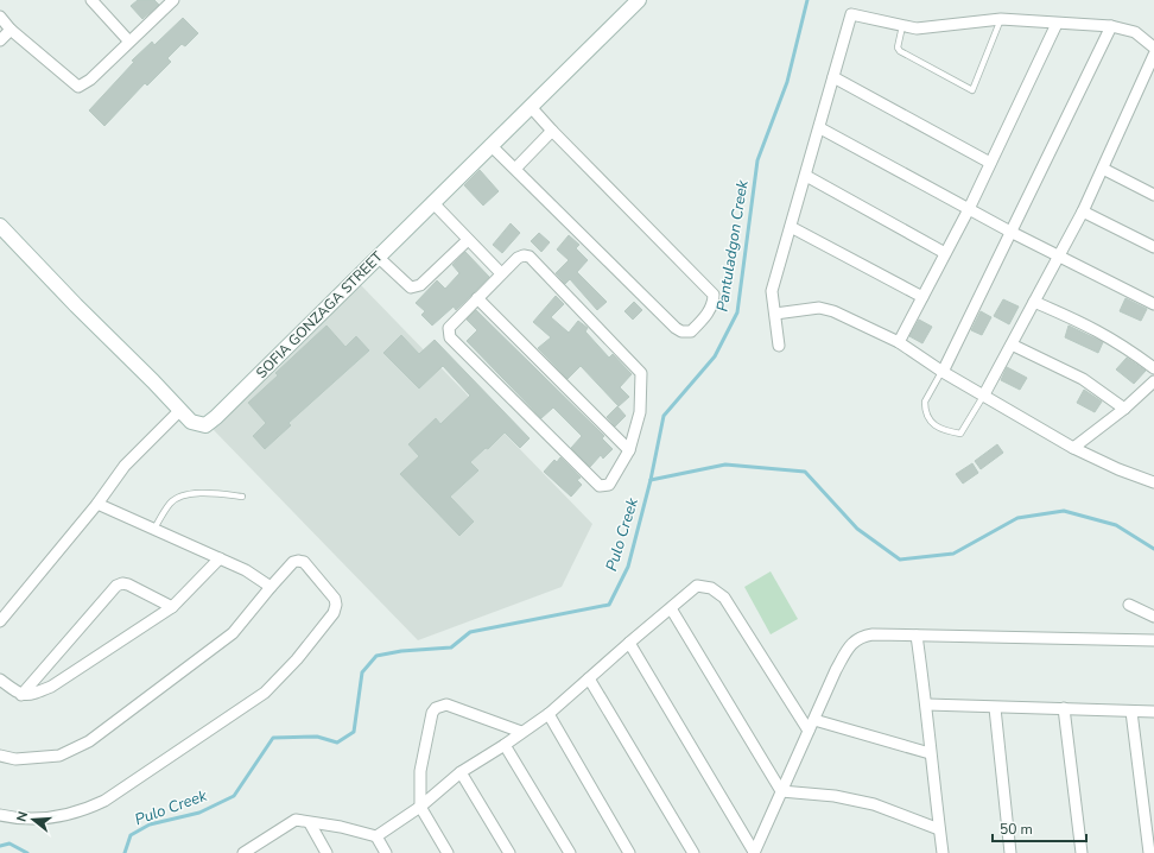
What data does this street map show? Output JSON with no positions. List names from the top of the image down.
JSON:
{
  "streets": {
    "street": ["SOFIA GONZAGA STREET"]
  },
  "water": ["Pantuladgon Creek", "Pulo Creek"],
  "scale_bar": "50 m",
  "north": "left"
}
